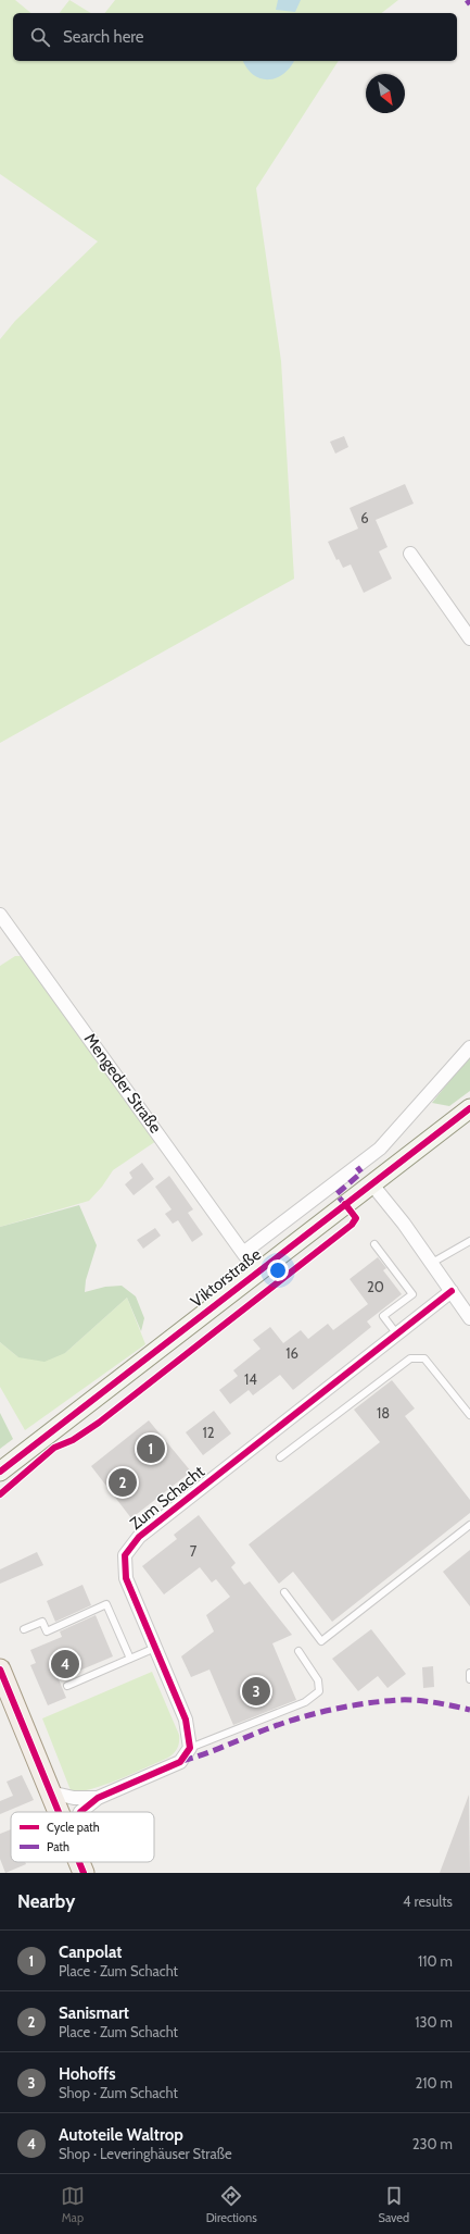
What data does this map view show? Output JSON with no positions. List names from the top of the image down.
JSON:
{
  "streets": {
    "main road": ["Viktorstraße"],
    "street": ["Mengeder Straße", "Zum Schacht"]
  },
  "crossings": [
    ["Mengeder Straße", "Viktorstraße"]
  ],
  "house_numbers": [
    "6",
    "20",
    "16",
    "14",
    "18",
    "12",
    "7"
  ],
  "legend": ["Cycle path", "Path"],
  "north": "bottom right",
  "page": {
    "search": "Search here",
    "pins": [
      "1",
      "2",
      "4",
      "3"
    ],
    "heading": ["Nearby", "4 results"],
    "list": [
      {
        "mark": "1",
        "name": "Canpolat",
        "note": "Place · Zum Schacht",
        "value": "110 m"
      },
      {
        "mark": "2",
        "name": "Sanismart",
        "note": "Place · Zum Schacht",
        "value": "130 m"
      },
      {
        "mark": "3",
        "name": "Hohoffs",
        "note": "Shop · Zum Schacht",
        "value": "210 m"
      },
      {
        "mark": "4",
        "name": "Autoteile Waltrop",
        "note": "Shop · Leveringhäuser Straße",
        "value": "230 m"
      }
    ],
    "nav": ["Map", "Directions", "Saved"]
  }
}
